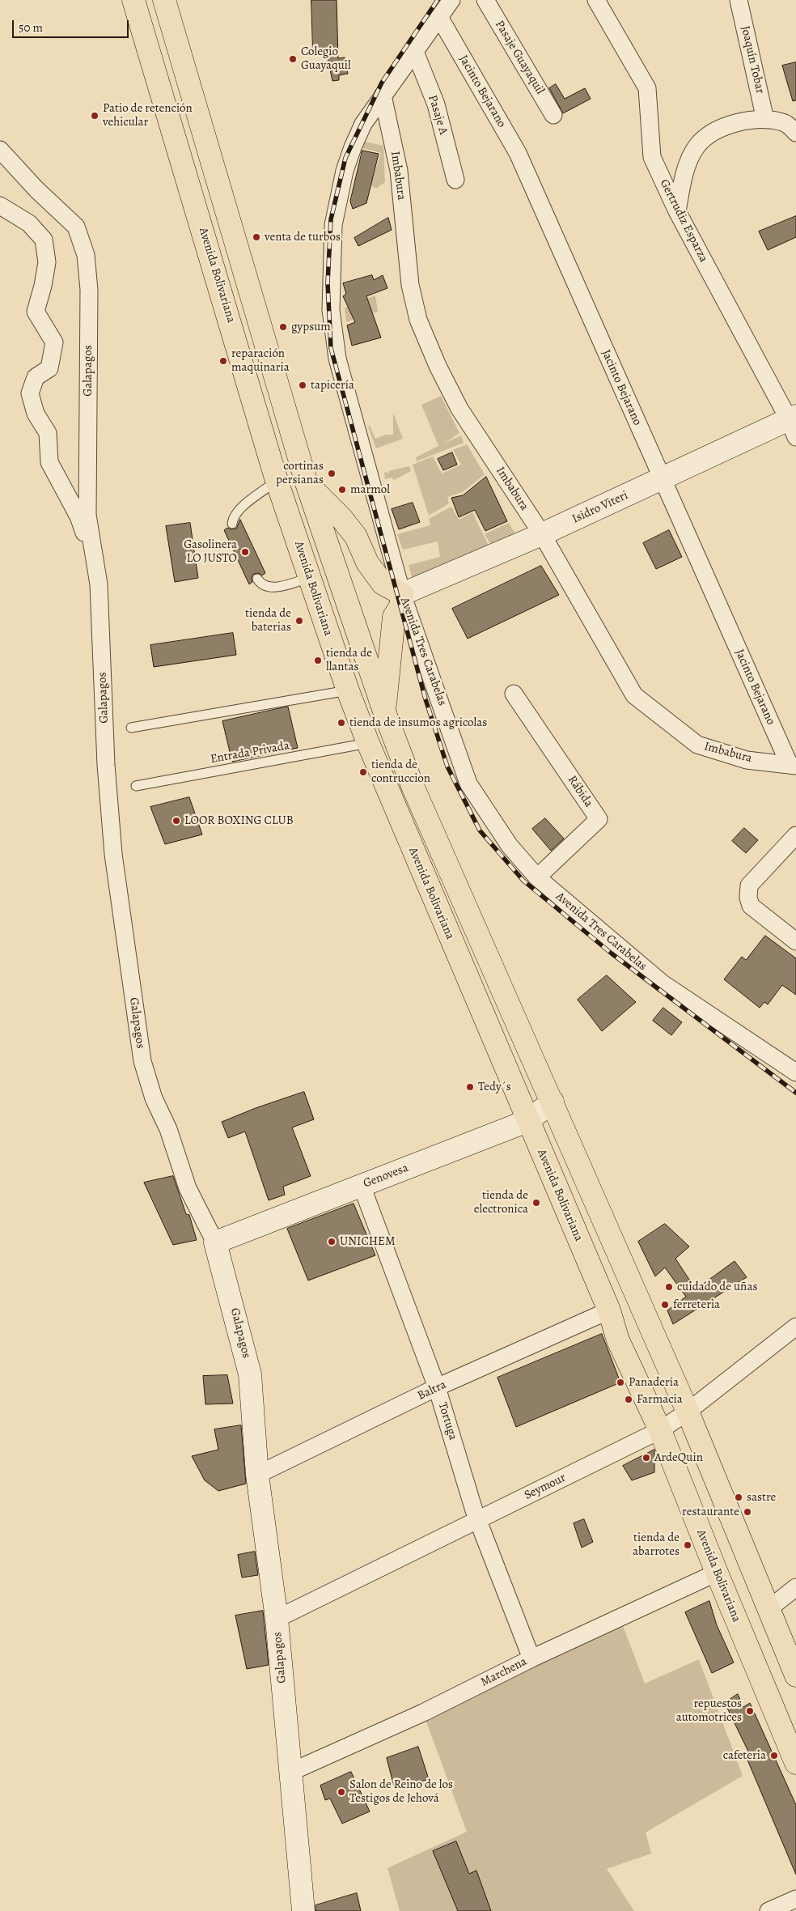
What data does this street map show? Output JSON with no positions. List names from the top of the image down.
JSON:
{
  "streets": {
    "main road": ["Avenida Bolivariana"],
    "street": [
      "Pasaje Guayaquil",
      "Joaquín Tobar",
      "Jacinto Bejarano",
      "Pasaje A",
      "Imbabura",
      "Gertrudiz Esparza",
      "Galapagos",
      "Isidro Viteri",
      "Avenida Tres Carabelas",
      "Rábida",
      "Genovesa",
      "Baltra",
      "Tortuga",
      "Seymour",
      "Marchena"
    ],
    "lane": ["Entrada Privada"]
  },
  "crossings": [
    ["Jacinto Bejarano", "Imbabura"],
    ["Jacinto Bejarano", "Isidro Viteri"],
    ["Jacinto Bejarano", "Avenida Tres Carabelas"],
    ["Pasaje A", "Avenida Tres Carabelas"],
    ["Imbabura", "Isidro Viteri"],
    ["Imbabura", "Avenida Tres Carabelas"],
    ["Gertrudiz Esparza", "Isidro Viteri"],
    ["Avenida Bolivariana", "Entrada Privada"],
    ["Avenida Bolivariana", "Genovesa"],
    ["Avenida Bolivariana", "Baltra"],
    ["Avenida Bolivariana", "Seymour"],
    ["Avenida Bolivariana", "Marchena"],
    ["Galapagos", "Genovesa"],
    ["Galapagos", "Baltra"],
    ["Galapagos", "Seymour"],
    ["Galapagos", "Marchena"],
    ["Isidro Viteri", "Avenida Tres Carabelas"],
    ["Avenida Tres Carabelas", "Rábida"],
    ["Genovesa", "Tortuga"],
    ["Baltra", "Tortuga"],
    ["Tortuga", "Seymour"],
    ["Tortuga", "Marchena"]
  ],
  "places": [
    "Colegio Guayaquil",
    "Patio de retención vehicular",
    "venta de turbos",
    "gypsum",
    "reparación maquinaria",
    "tapicería",
    "cortinas persianas",
    "marmol",
    "Gasolinera LO JUSTO",
    "tienda de baterias",
    "tienda de llantas",
    "tienda de insumos agricolas",
    "tienda de contruccion",
    "LOOR BOXING CLUB",
    "Tedy´s",
    "tienda de electronica",
    "UNICHEM",
    "cuidado de uñas",
    "ferreteria",
    "Panadería",
    "Farmacia",
    "ArdeQuin",
    "sastre",
    "restaurante",
    "tienda de abarrotes",
    "repuestos automotrices",
    "cafeteria",
    "Salon de Reino de los Testigos de Jehová"
  ],
  "scale_bar": "50 m"
}
